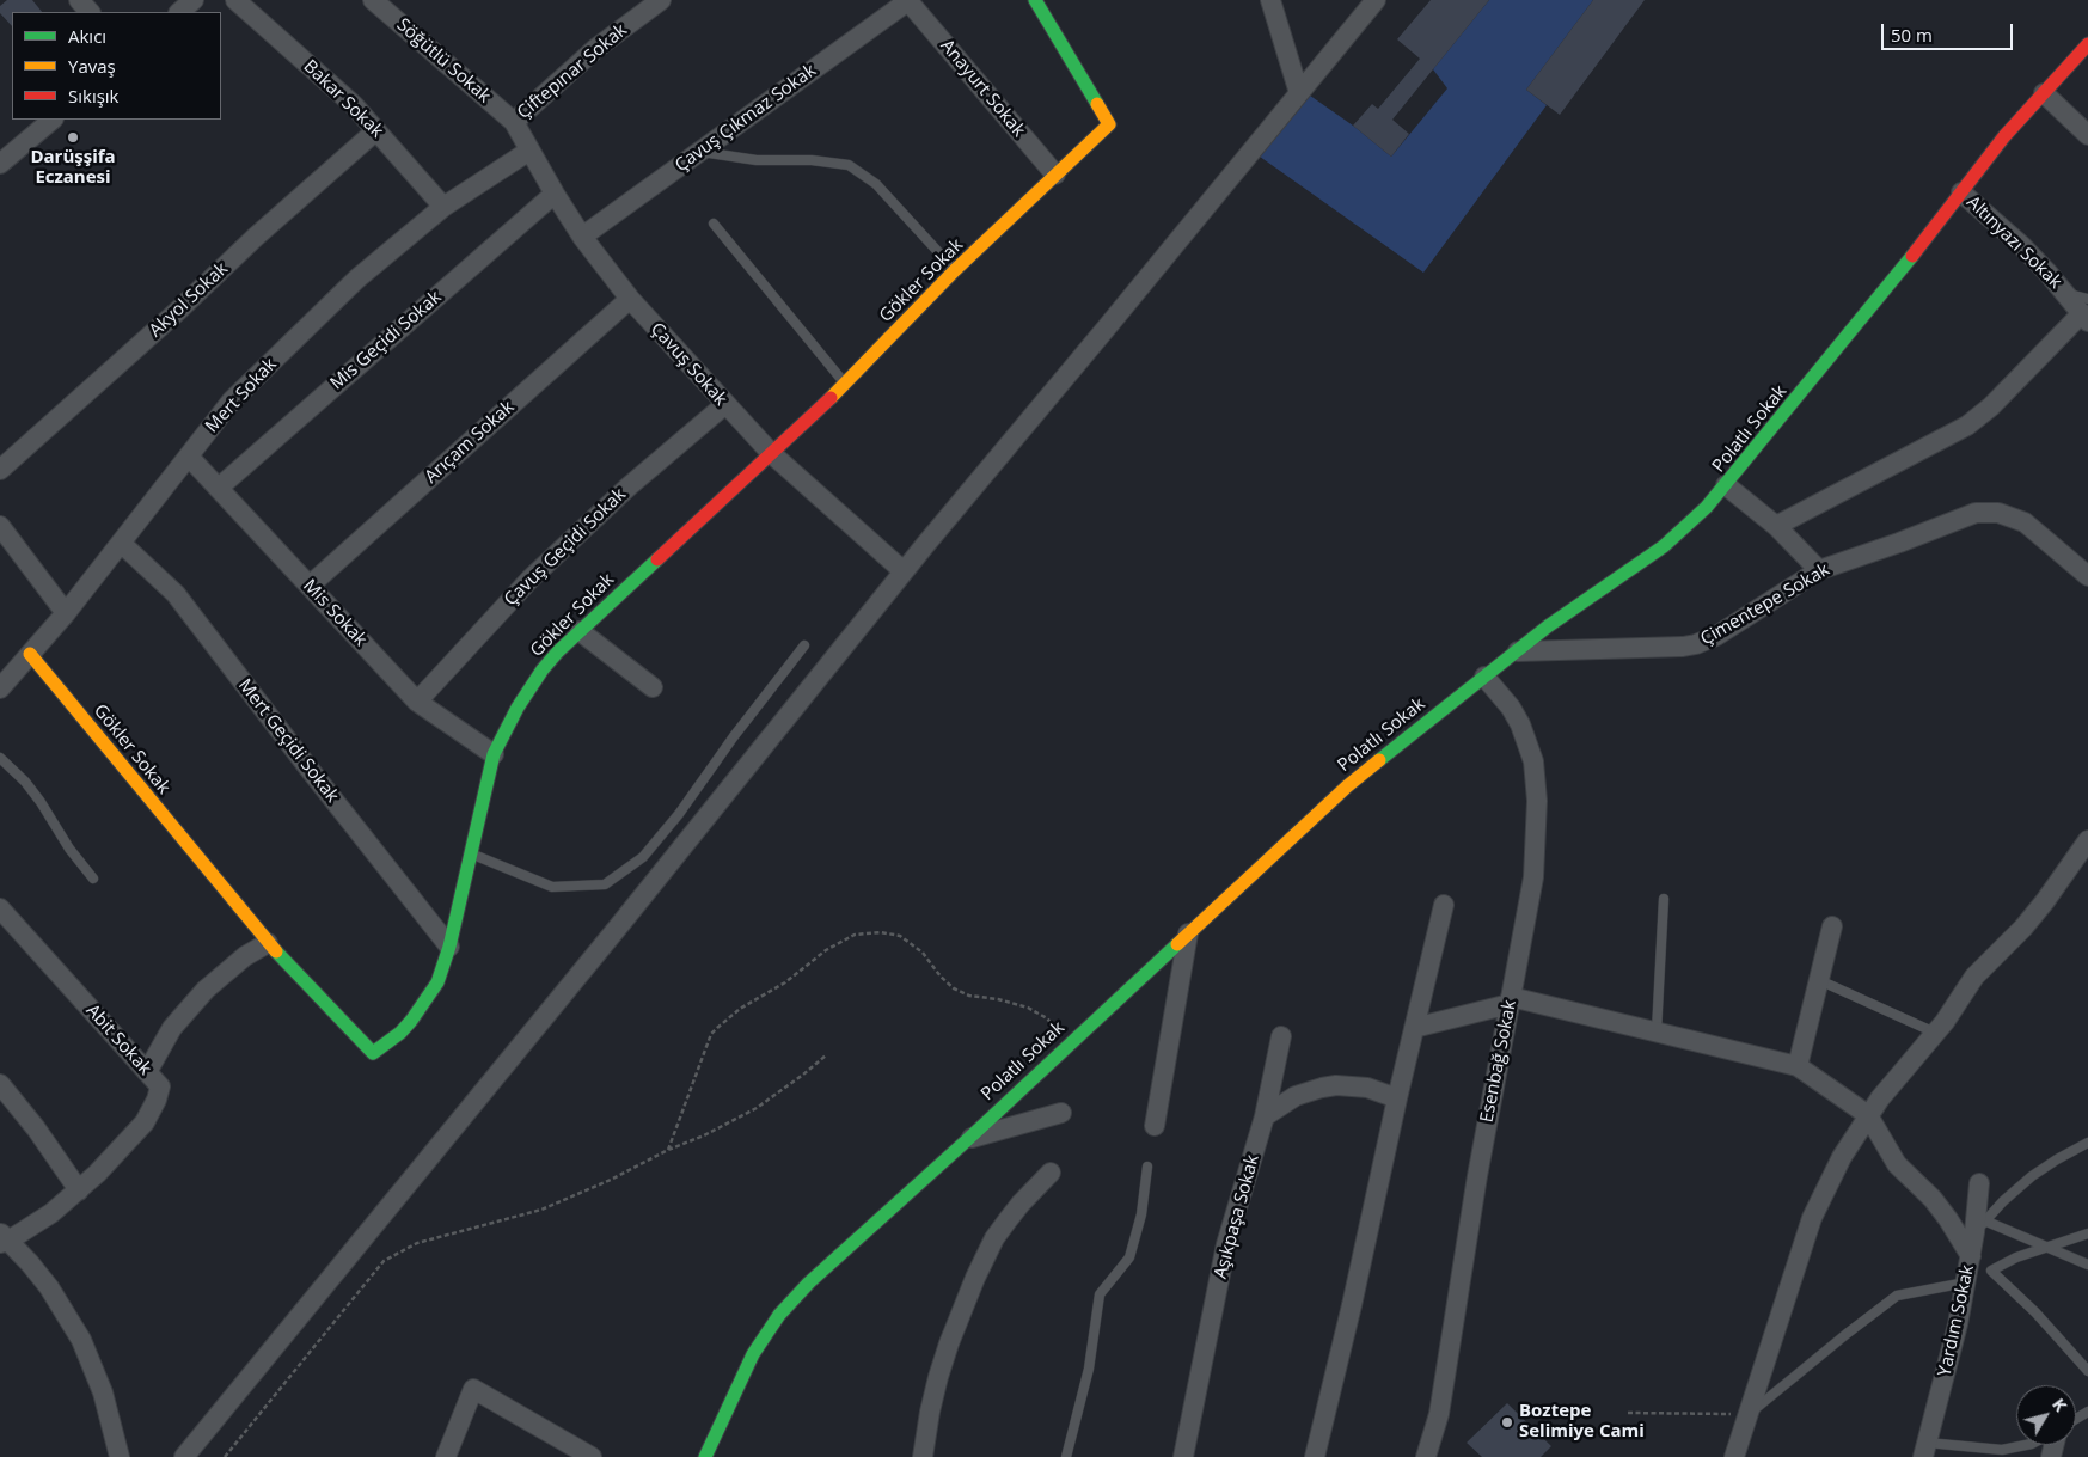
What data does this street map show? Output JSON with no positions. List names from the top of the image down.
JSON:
{
  "streets": {
    "street": [
      "Söğütlü Sokak",
      "Çiftepınar Sokak",
      "Anayurt Sokak",
      "Bakar Sokak",
      "Çavuş Çıkmaz Sokak",
      "Altınyazı Sokak",
      "Gökler Sokak",
      "Akyol Sokak",
      "Mis Geçidi Sokak",
      "Çavuş Sokak",
      "Mert Sokak",
      "Polatlı Sokak",
      "Arıçam Sokak",
      "Çavuş Geçidi Sokak",
      "Çimentepe Sokak",
      "Mis Sokak",
      "Mert Geçidi Sokak",
      "Abit Sokak",
      "Esenbağ Sokak",
      "Aşıkpaşa Sokak",
      "Yardım Sokak"
    ]
  },
  "crossings": [
    ["Söğütlü Sokak", "Çiftepınar Sokak"],
    ["Söğütlü Sokak", "Çavuş Sokak"],
    ["Çiftepınar Sokak", "Çavuş Sokak"],
    ["Anayurt Sokak", "Çavuş Çıkmaz Sokak"],
    ["Anayurt Sokak", "Gökler Sokak"],
    ["Bakar Sokak", "Akyol Sokak"],
    ["Bakar Sokak", "Mert Sokak"],
    ["Çavuş Çıkmaz Sokak", "Çavuş Sokak"],
    ["Altınyazı Sokak", "Polatlı Sokak"],
    ["Gökler Sokak", "Çavuş Sokak"],
    ["Gökler Sokak", "Mert Sokak"],
    ["Gökler Sokak", "Mis Sokak"],
    ["Gökler Sokak", "Mert Geçidi Sokak"],
    ["Mis Geçidi Sokak", "Çavuş Sokak"],
    ["Mis Geçidi Sokak", "Mis Sokak"],
    ["Çavuş Sokak", "Mert Sokak"],
    ["Çavuş Sokak", "Arıçam Sokak"],
    ["Çavuş Sokak", "Çavuş Geçidi Sokak"],
    ["Mert Sokak", "Mis Sokak"],
    ["Mert Sokak", "Mert Geçidi Sokak"],
    ["Polatlı Sokak", "Çimentepe Sokak"],
    ["Polatlı Sokak", "Esenbağ Sokak"],
    ["Arıçam Sokak", "Mis Sokak"],
    ["Çavuş Geçidi Sokak", "Mis Sokak"]
  ],
  "places": ["Darüşşifa Eczanesi", "Boztepe Selimiye Cami"],
  "legend": ["Akıcı", "Yavaş", "Sıkışık"],
  "scale_bar": "50 m",
  "north": "top right"
}
